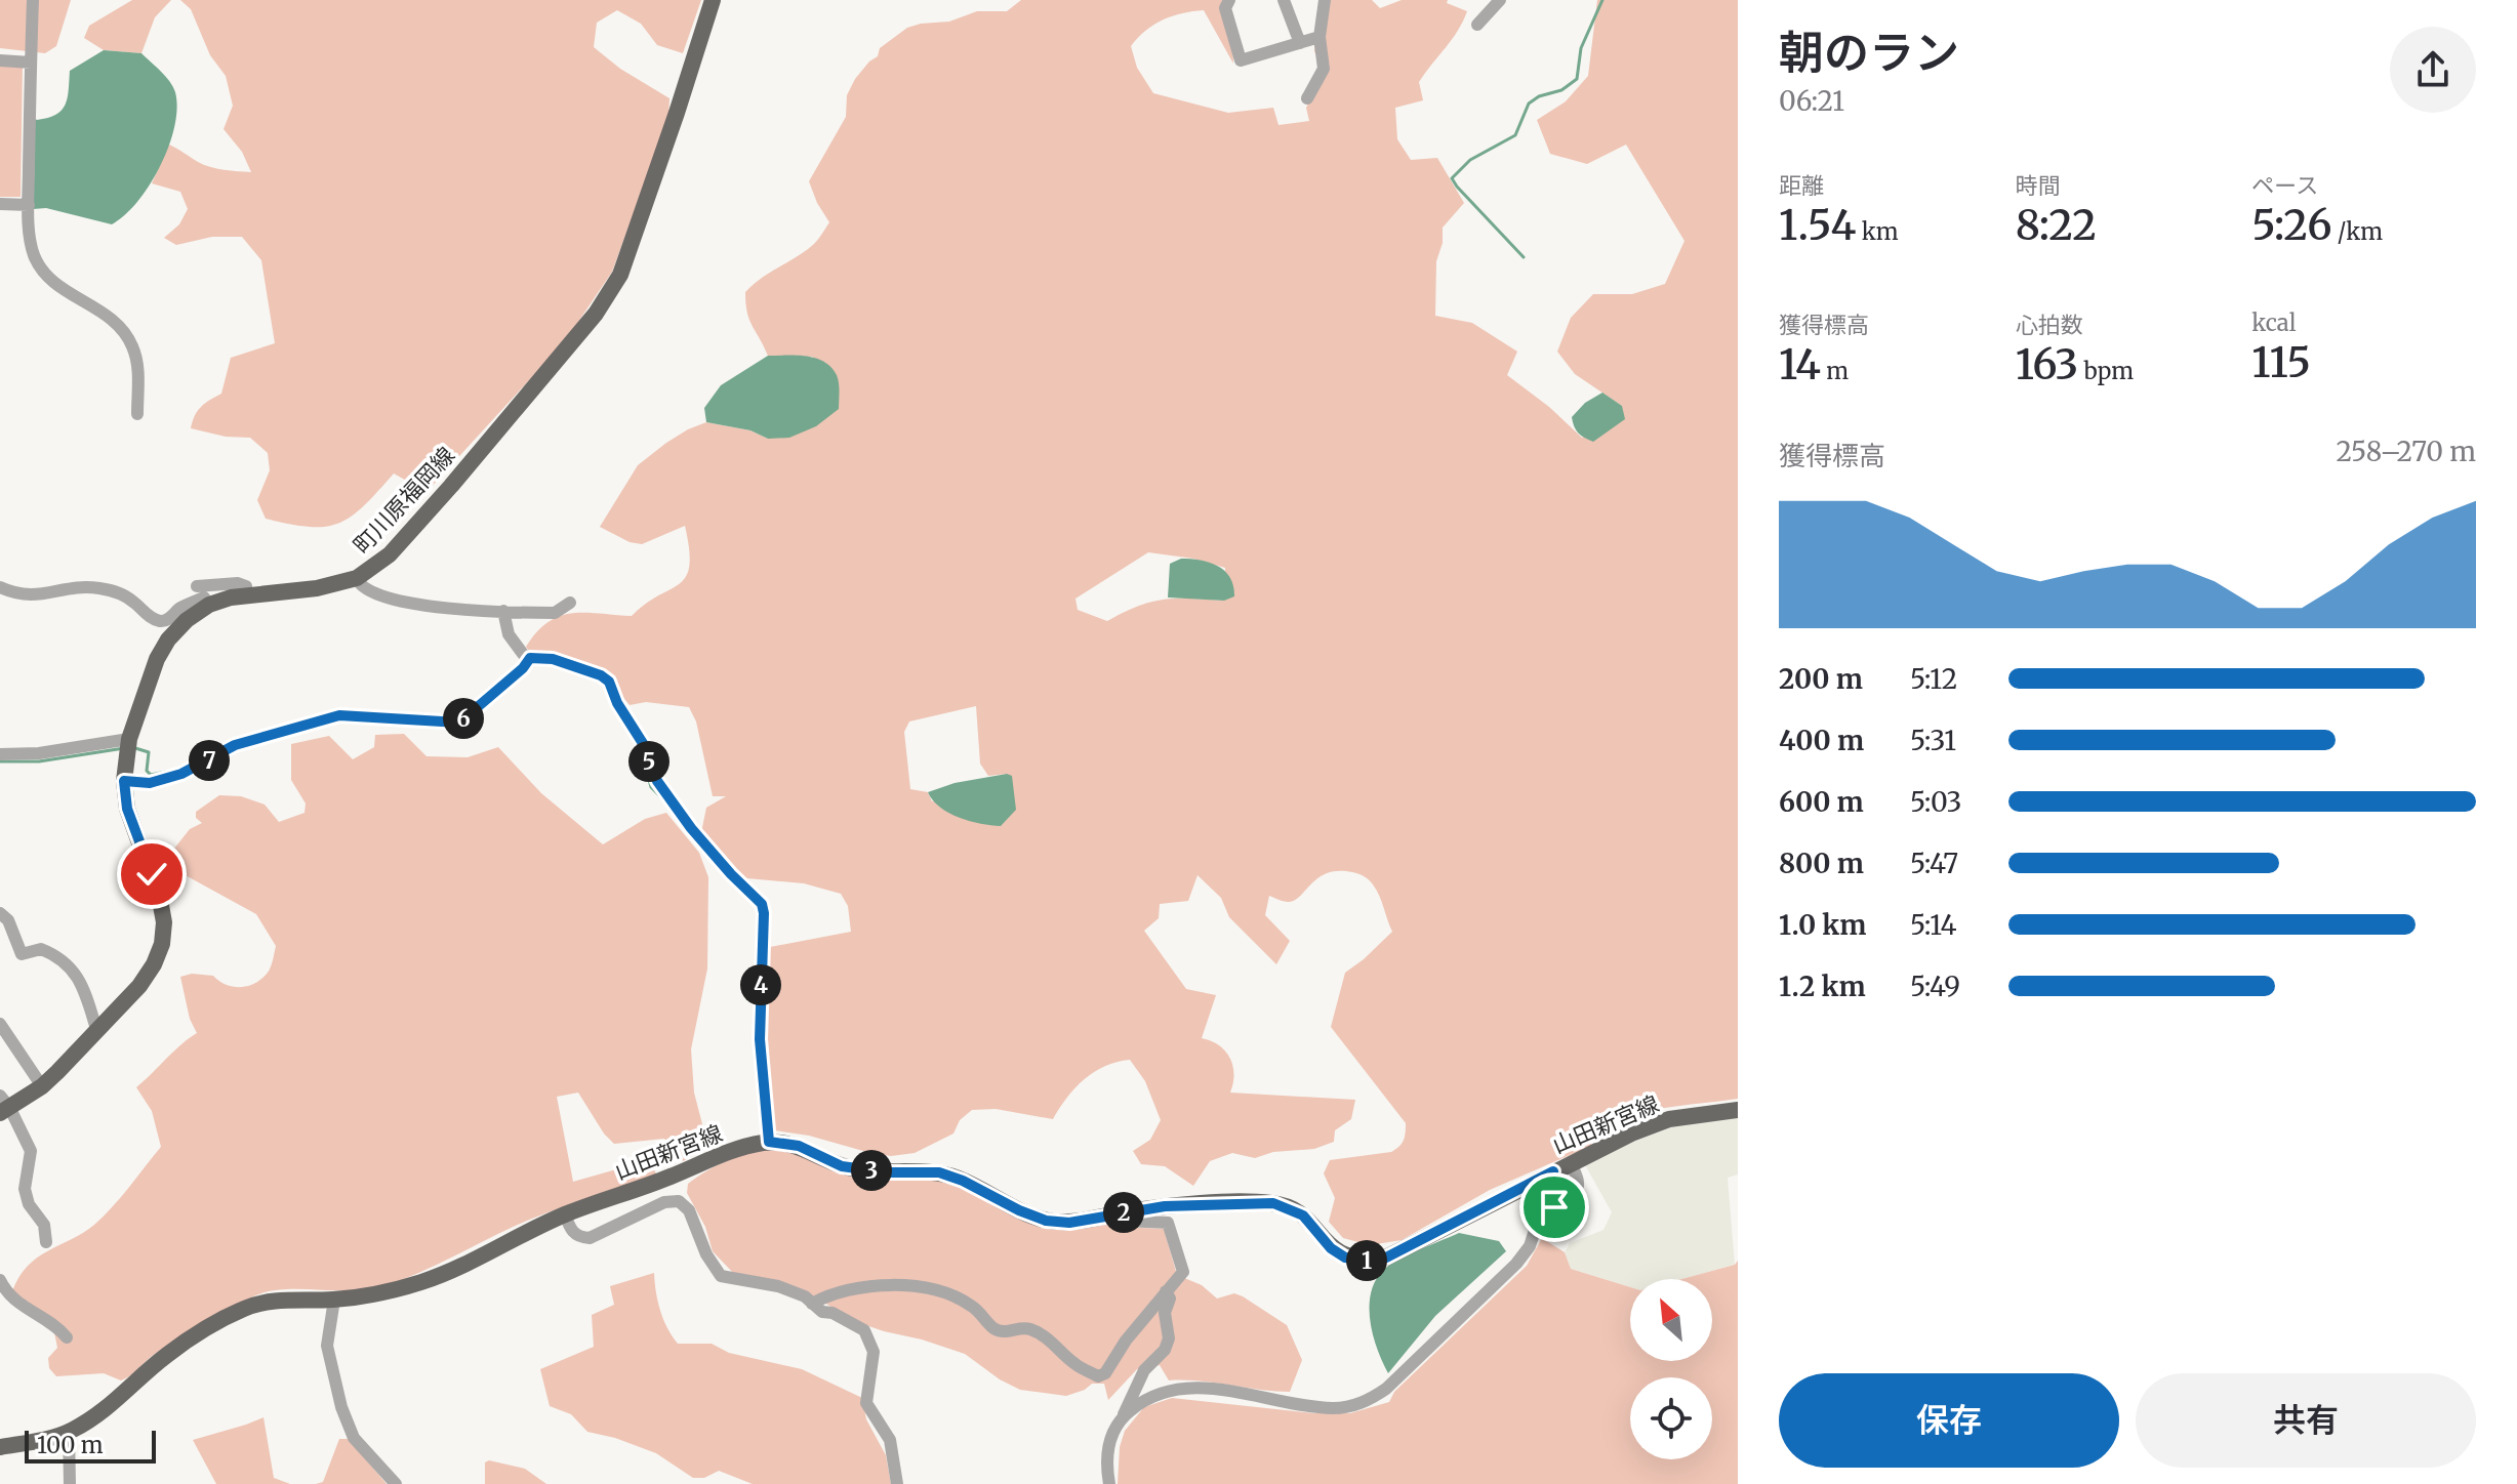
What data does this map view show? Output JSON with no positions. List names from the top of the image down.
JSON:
{
  "streets": {
    "main road": ["町川原福岡線", "山田新宮線"]
  },
  "scale_bar": "100 m",
  "north": "top left",
  "page": {
    "heading": ["朝のラン", "06:21"],
    "stats": [
      ["距離", "1.54 km"],
      ["時間", "8:22"],
      ["ペース", "5:26 /km"],
      ["獲得標高", "14 m"],
      ["心拍数", "163 bpm"],
      ["kcal", "115"]
    ],
    "chart": ["獲得標高", "258–270 m"],
    "list": [
      {
        "name": "200 m",
        "note": "5:12"
      },
      {
        "name": "400 m",
        "note": "5:31"
      },
      {
        "name": "600 m",
        "note": "5:03"
      },
      {
        "name": "800 m",
        "note": "5:47"
      },
      {
        "name": "1.0 km",
        "note": "5:14"
      },
      {
        "name": "1.2 km",
        "note": "5:49"
      }
    ],
    "pins": [
      "6",
      "7",
      "5",
      "4",
      "3",
      "2",
      "1"
    ],
    "buttons": ["保存", "共有"],
    "scale": "100 m"
  }
}
